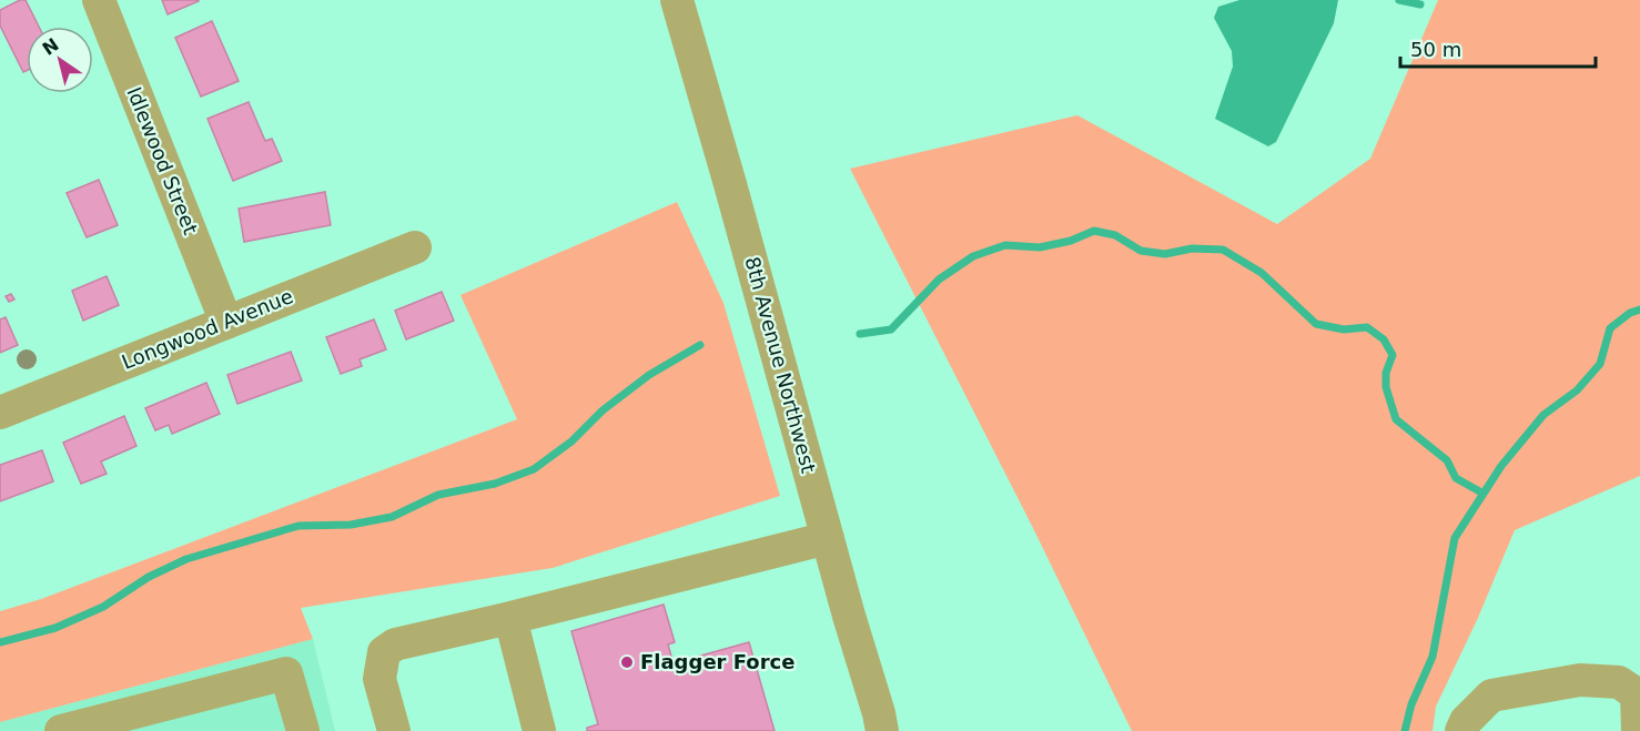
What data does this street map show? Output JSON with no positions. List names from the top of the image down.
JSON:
{
  "streets": {
    "street": ["Idlewood Street", "Longwood Avenue", "8th Avenue Northwest"]
  },
  "crossings": [
    ["Idlewood Street", "Longwood Avenue"]
  ],
  "places": ["Flagger Force"],
  "scale_bar": "50 m",
  "north": "top left"
}
